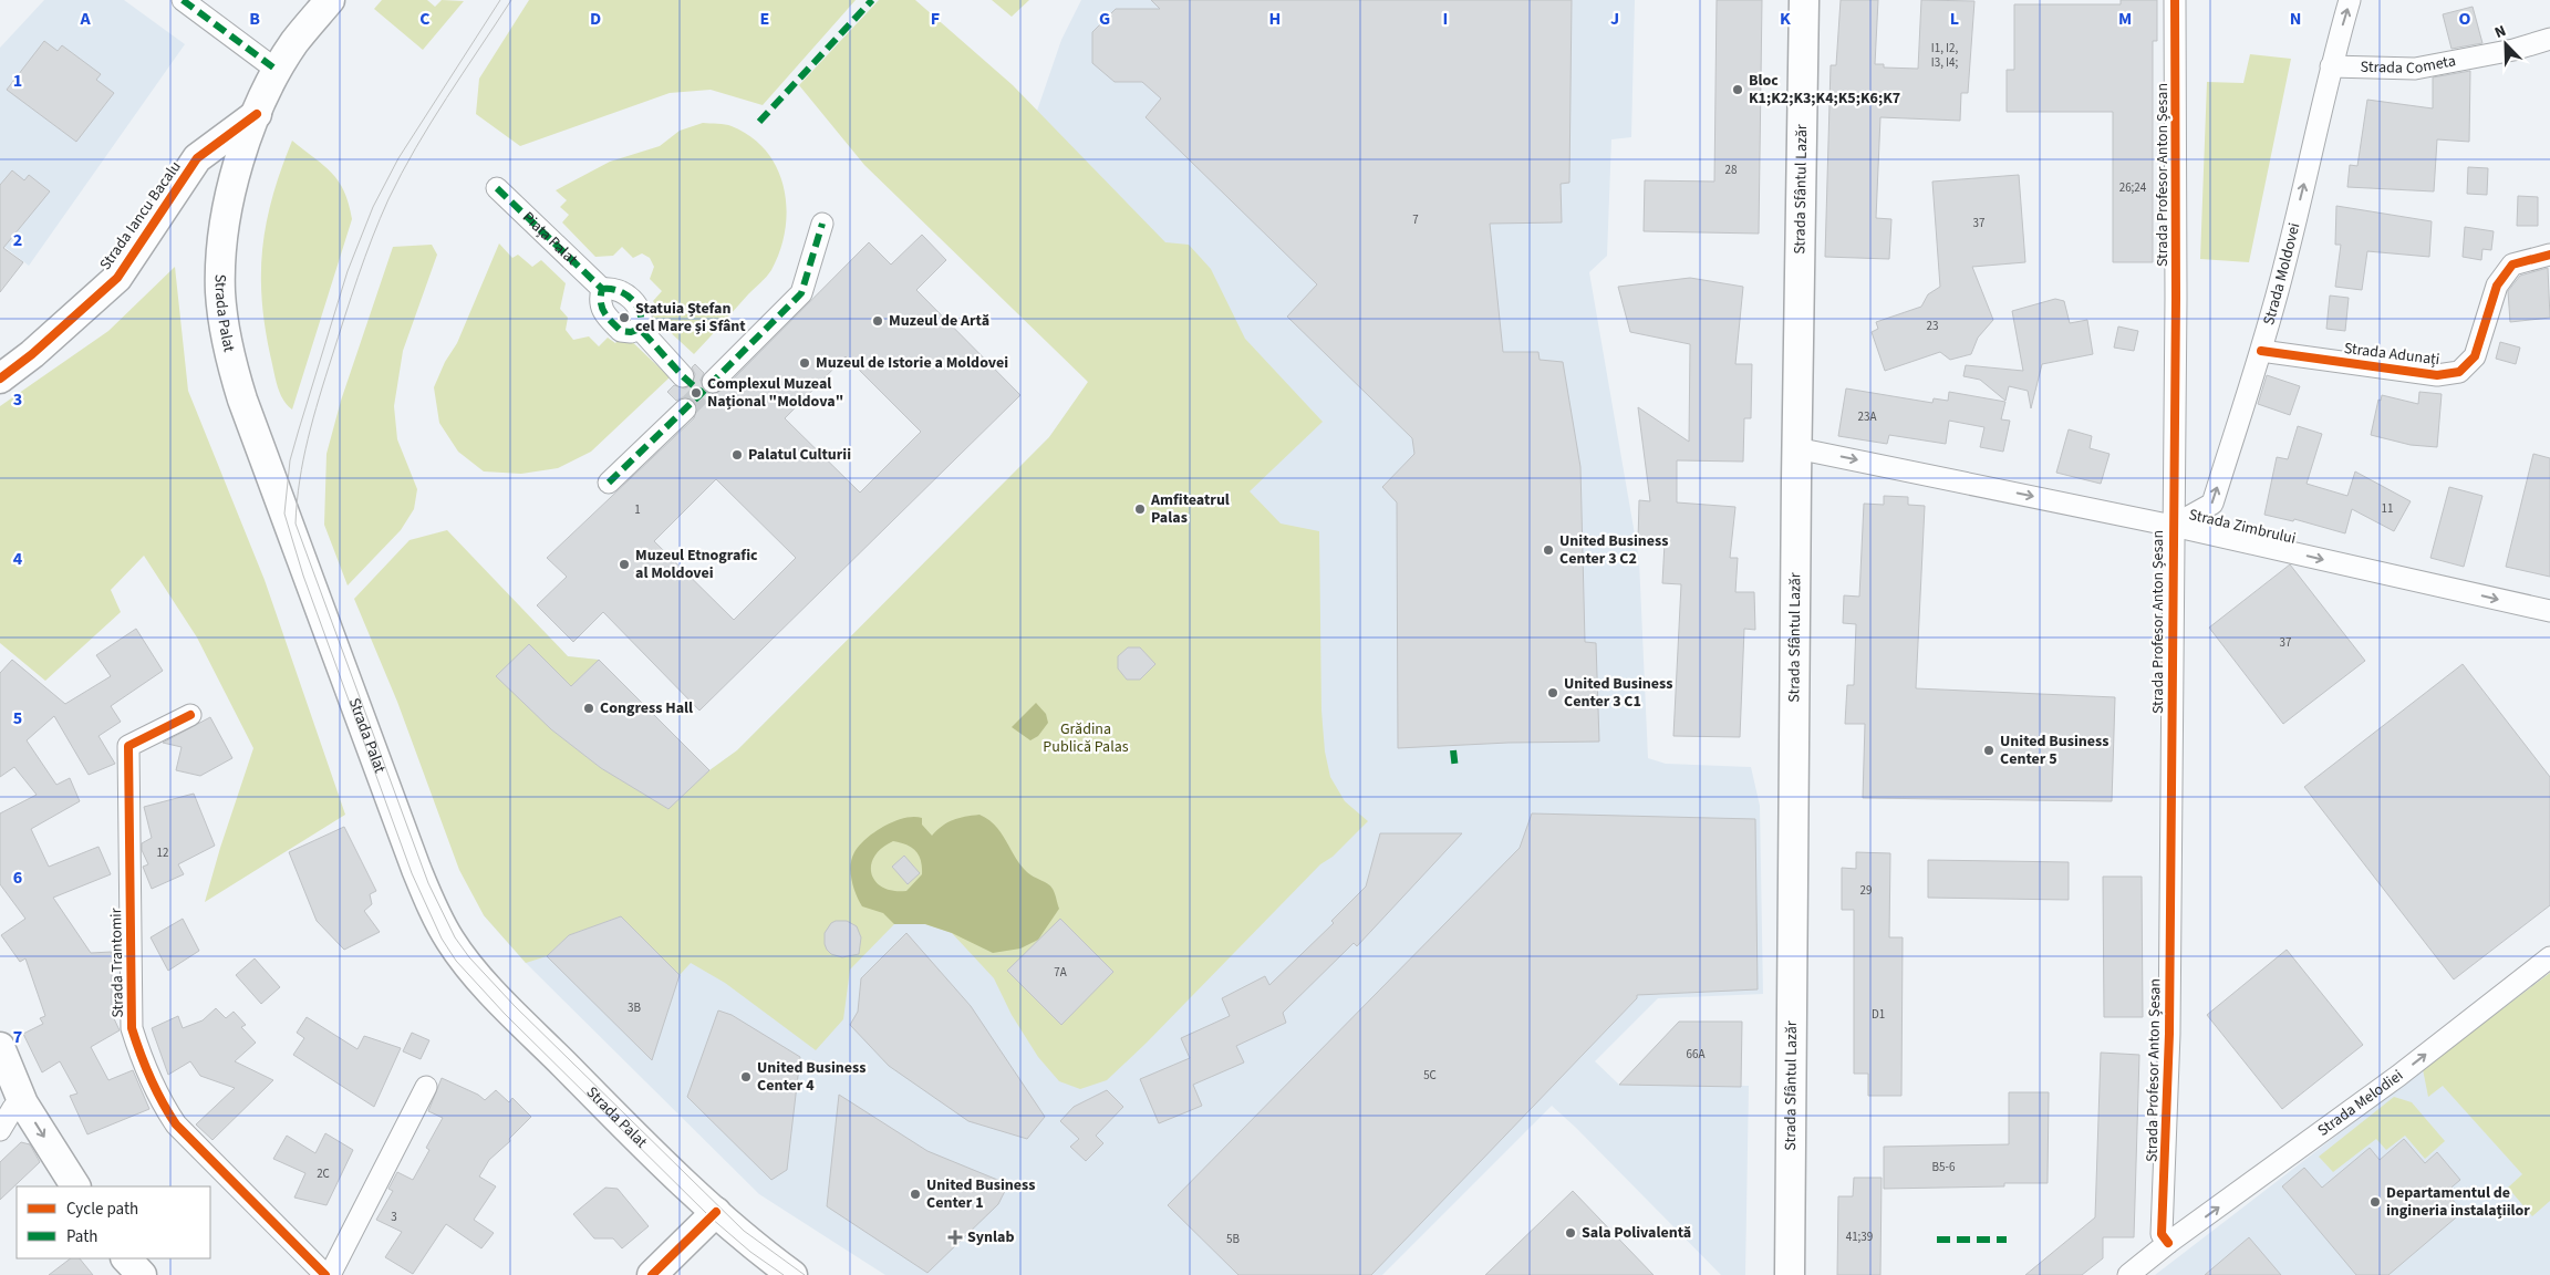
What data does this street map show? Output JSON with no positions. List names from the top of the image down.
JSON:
{
  "streets": {
    "main road": ["Strada Sfântul Lazăr", "Strada Iancu Bacalu", "Strada Palat"],
    "street": [
      "Strada Cometa",
      "Strada Profesor Anton Șesan",
      "Piața Palat",
      "Strada Moldovei",
      "Strada Adunați",
      "Strada Zimbrului",
      "Strada Trantomir",
      "Strada Melodiei"
    ]
  },
  "crossings": [
    ["Strada Cometa", "Strada Moldovei"],
    ["Strada Profesor Anton Șesan", "Strada Moldovei"],
    ["Strada Profesor Anton Șesan", "Strada Zimbrului"],
    ["Strada Profesor Anton Șesan", "Strada Melodiei"],
    ["Strada Sfântul Lazăr", "Strada Zimbrului"],
    ["Strada Iancu Bacalu", "Strada Palat"],
    ["Strada Moldovei", "Strada Adunați"],
    ["Strada Moldovei", "Strada Zimbrului"]
  ],
  "one_way": ["Strada Moldovei", "Strada Zimbrului", "Strada Melodiei"],
  "parks": ["Grădina Publică Palas"],
  "places": {
    "other": [
      "Bloc K1;K2;K3;K4;K5;K6;K7",
      "Statuia Ștefan cel Mare și Sfânt",
      "Muzeul de Artă",
      "Muzeul de Istorie a Moldovei",
      "Complexul Muzeal Național \"Moldova\"",
      "Palatul Culturii",
      "Amfiteatrul Palas",
      "United Business Center 3 C2",
      "Muzeul Etnografic al Moldovei",
      "United Business Center 3 C1",
      "Congress Hall",
      "United Business Center 5",
      "United Business Center 4",
      "United Business Center 1",
      "Departamentul de ingineria instalațiilor",
      "Sala Polivalentă"
    ],
    "health": ["Synlab"]
  },
  "house_numbers": [
    "I1, I2, I3, I4;",
    "28",
    "26;24",
    "7",
    "37",
    "23",
    "23A",
    "11",
    "1",
    "37",
    "12",
    "29",
    "7A",
    "3B",
    "D1",
    "66A",
    "5C",
    "B5-6",
    "2C",
    "3",
    "41;39",
    "5B"
  ],
  "legend": ["Cycle path", "Path"],
  "north": "top left",
  "grid": {
    "columns": [
      "A",
      "B",
      "C",
      "D",
      "E",
      "F",
      "G",
      "H",
      "I",
      "J",
      "K",
      "L",
      "M",
      "N",
      "O"
    ],
    "rows": [
      "1",
      "2",
      "3",
      "4",
      "5",
      "6",
      "7"
    ]
  }
}
